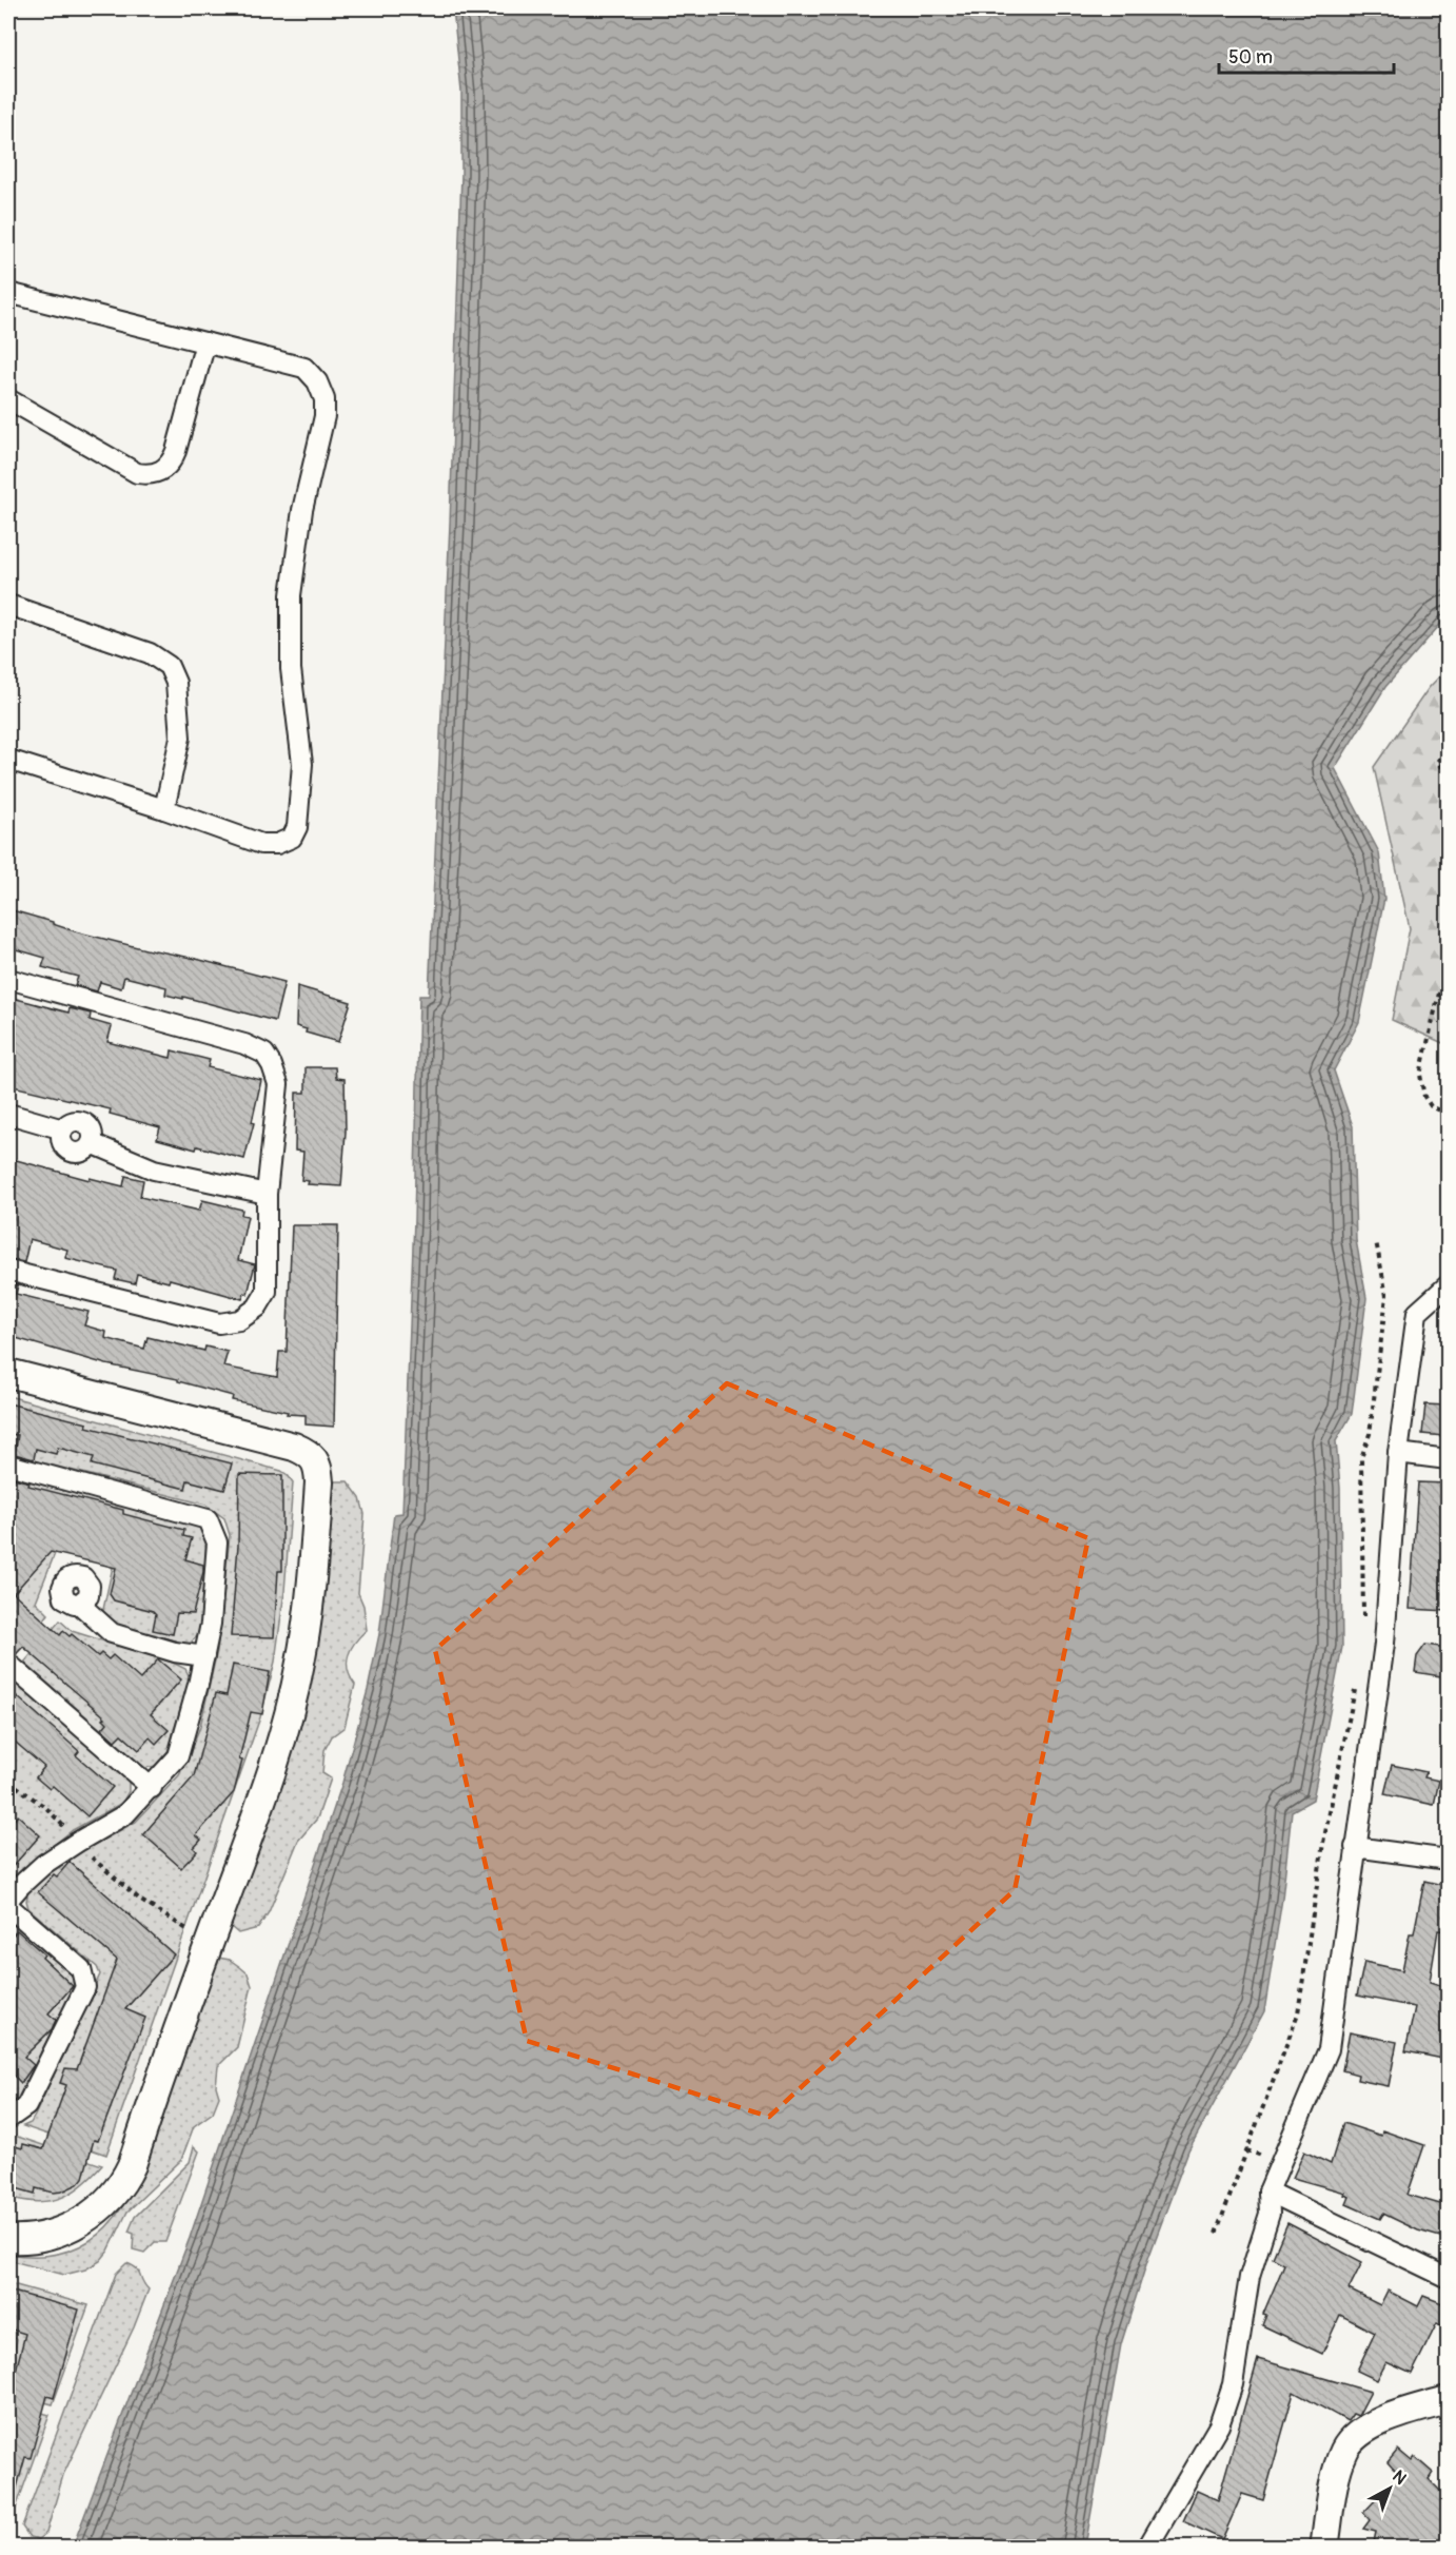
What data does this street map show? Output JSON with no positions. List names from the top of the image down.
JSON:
{
  "scale_bar": "50 m",
  "north": "top right"
}
